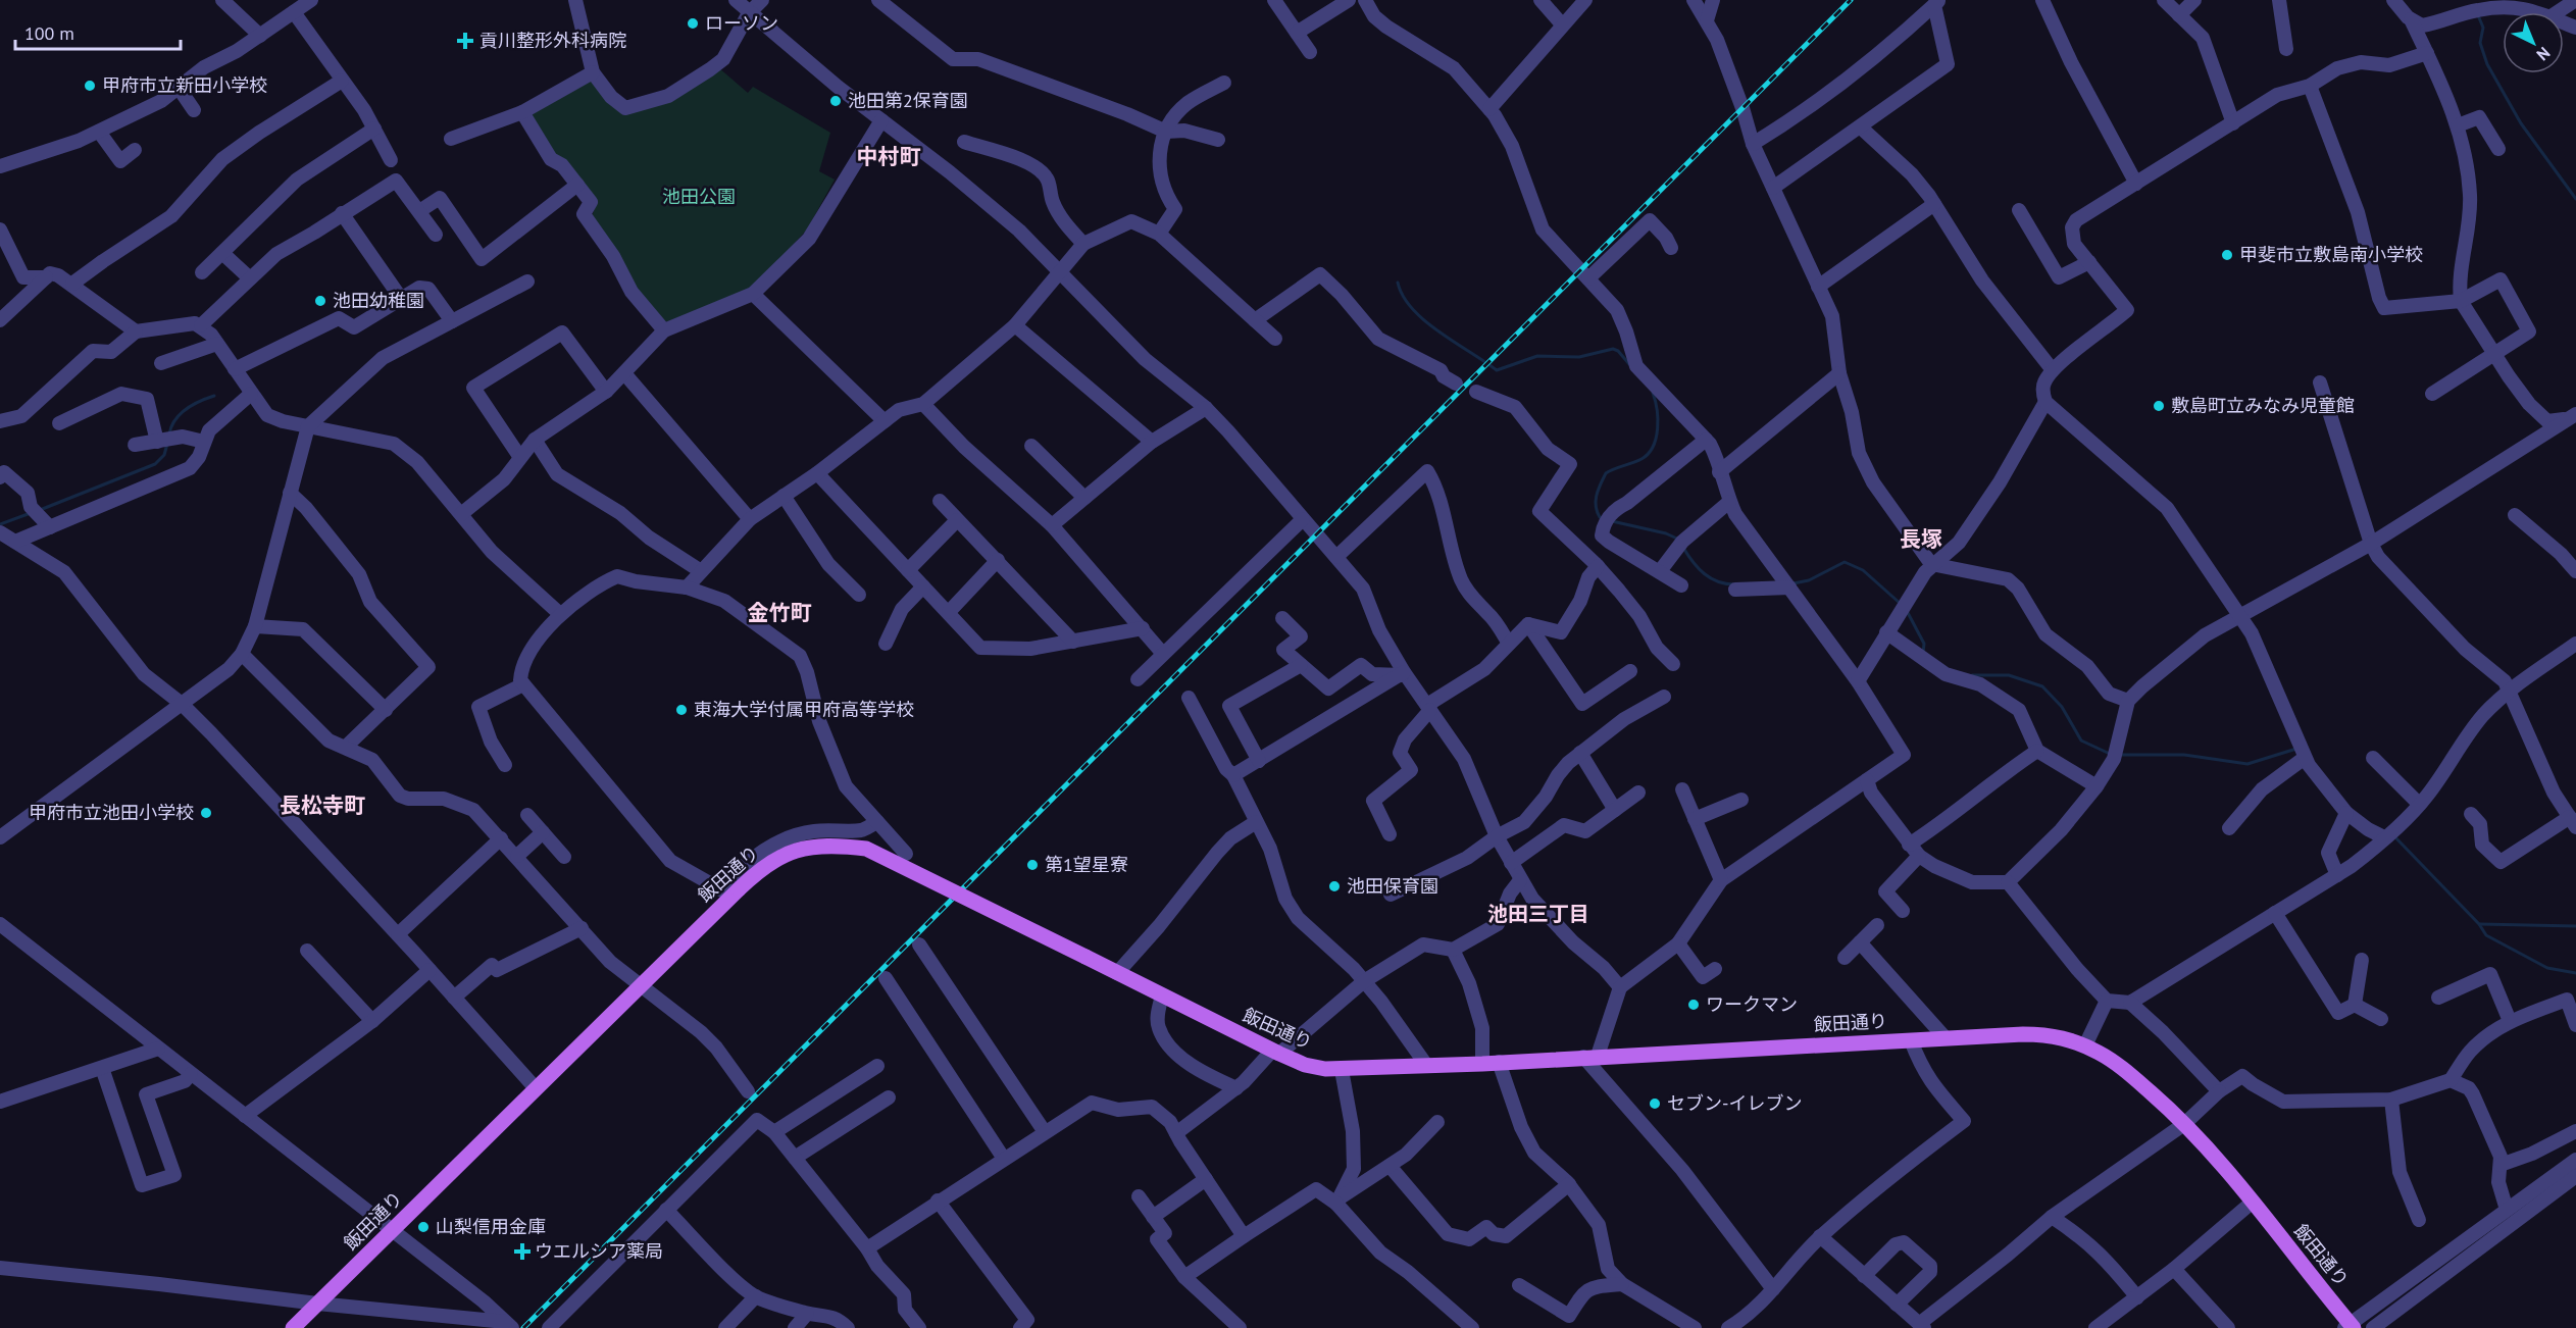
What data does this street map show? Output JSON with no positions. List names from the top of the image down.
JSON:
{
  "streets": {
    "main road": ["飯田通り"]
  },
  "districts": [
    "中村町",
    "長塚",
    "金竹町",
    "長松寺町",
    "池田三丁目"
  ],
  "parks": ["池田公園"],
  "places": {
    "other": [
      "ローソン",
      "甲府市立新田小学校",
      "池田第2保育園",
      "甲斐市立敷島南小学校",
      "池田幼稚園",
      "敷島町立みなみ児童館",
      "東海大学付属甲府高等学校",
      "甲府市立池田小学校",
      "第1望星寮",
      "池田保育園",
      "ワークマン",
      "セブン-イレブン",
      "山梨信用金庫"
    ],
    "health": ["貢川整形外科病院", "ウエルシア薬局"]
  },
  "scale_bar": "100 m",
  "north": "bottom right"
}
